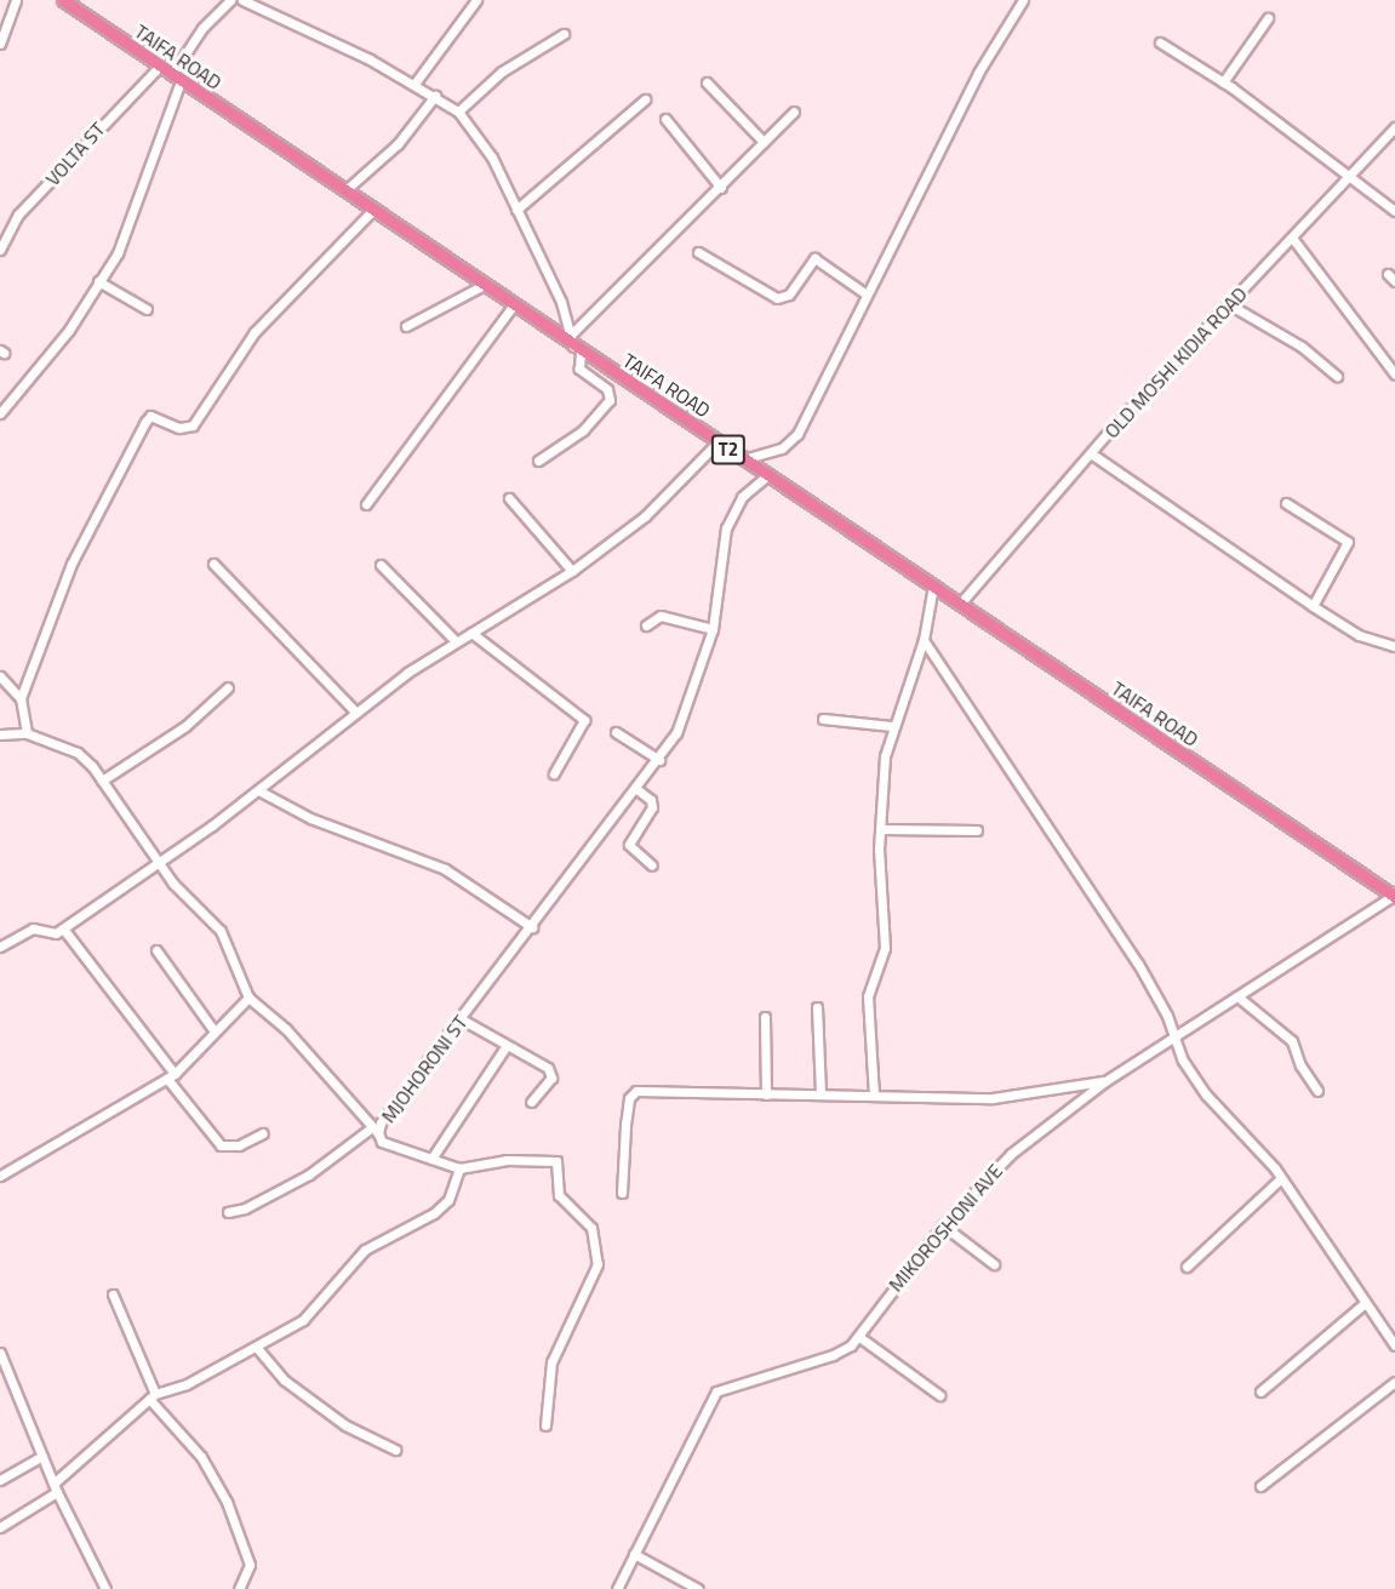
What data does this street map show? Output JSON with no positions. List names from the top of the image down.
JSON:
{
  "streets": {
    "highway": ["TAIFA ROAD", "T2"],
    "street": [
      "VOLTA ST",
      "OLD MOSHI KIDIA ROAD",
      "MJOHORONI ST",
      "MIKOROSHONI AVE"
    ]
  },
  "crossings": [
    ["TAIFA ROAD", "VOLTA ST"],
    ["TAIFA ROAD", "OLD MOSHI KIDIA ROAD"],
    ["TAIFA ROAD", "MJOHORONI ST"],
    ["TAIFA ROAD", "MIKOROSHONI AVE"]
  ]
}
